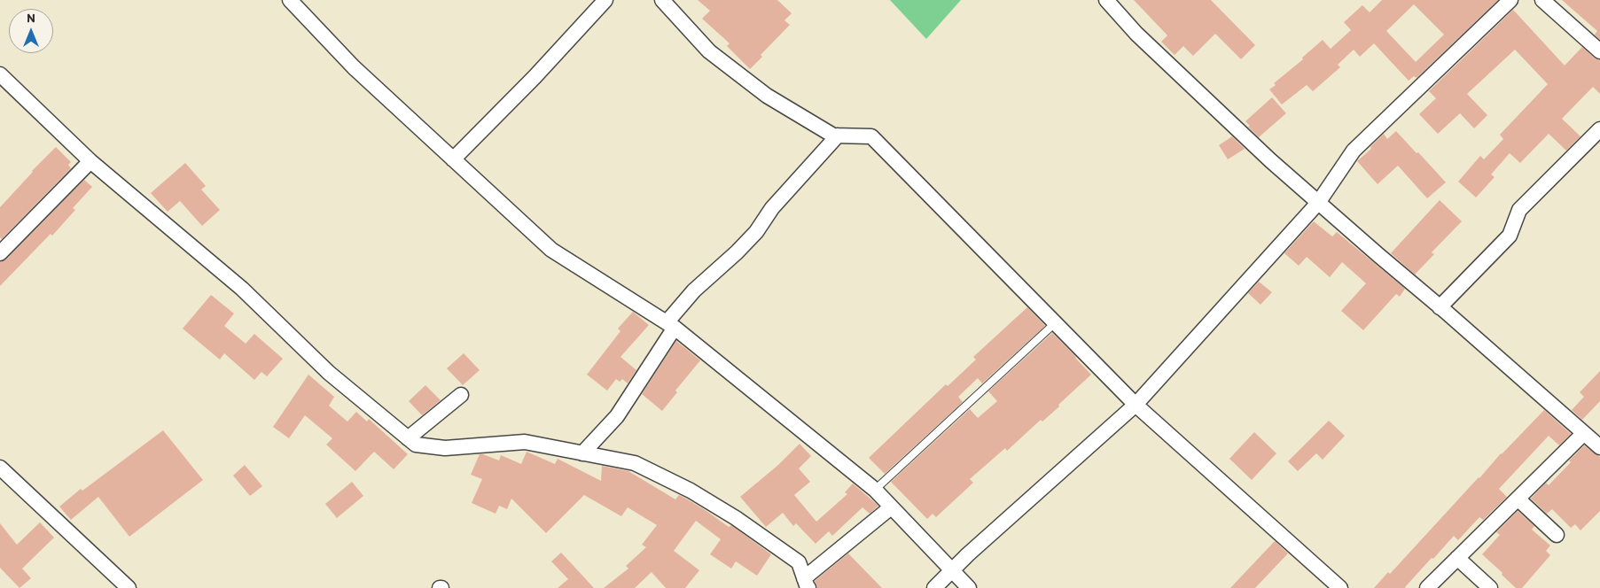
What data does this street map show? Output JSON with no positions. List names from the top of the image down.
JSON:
{
  "north": "top"
}
